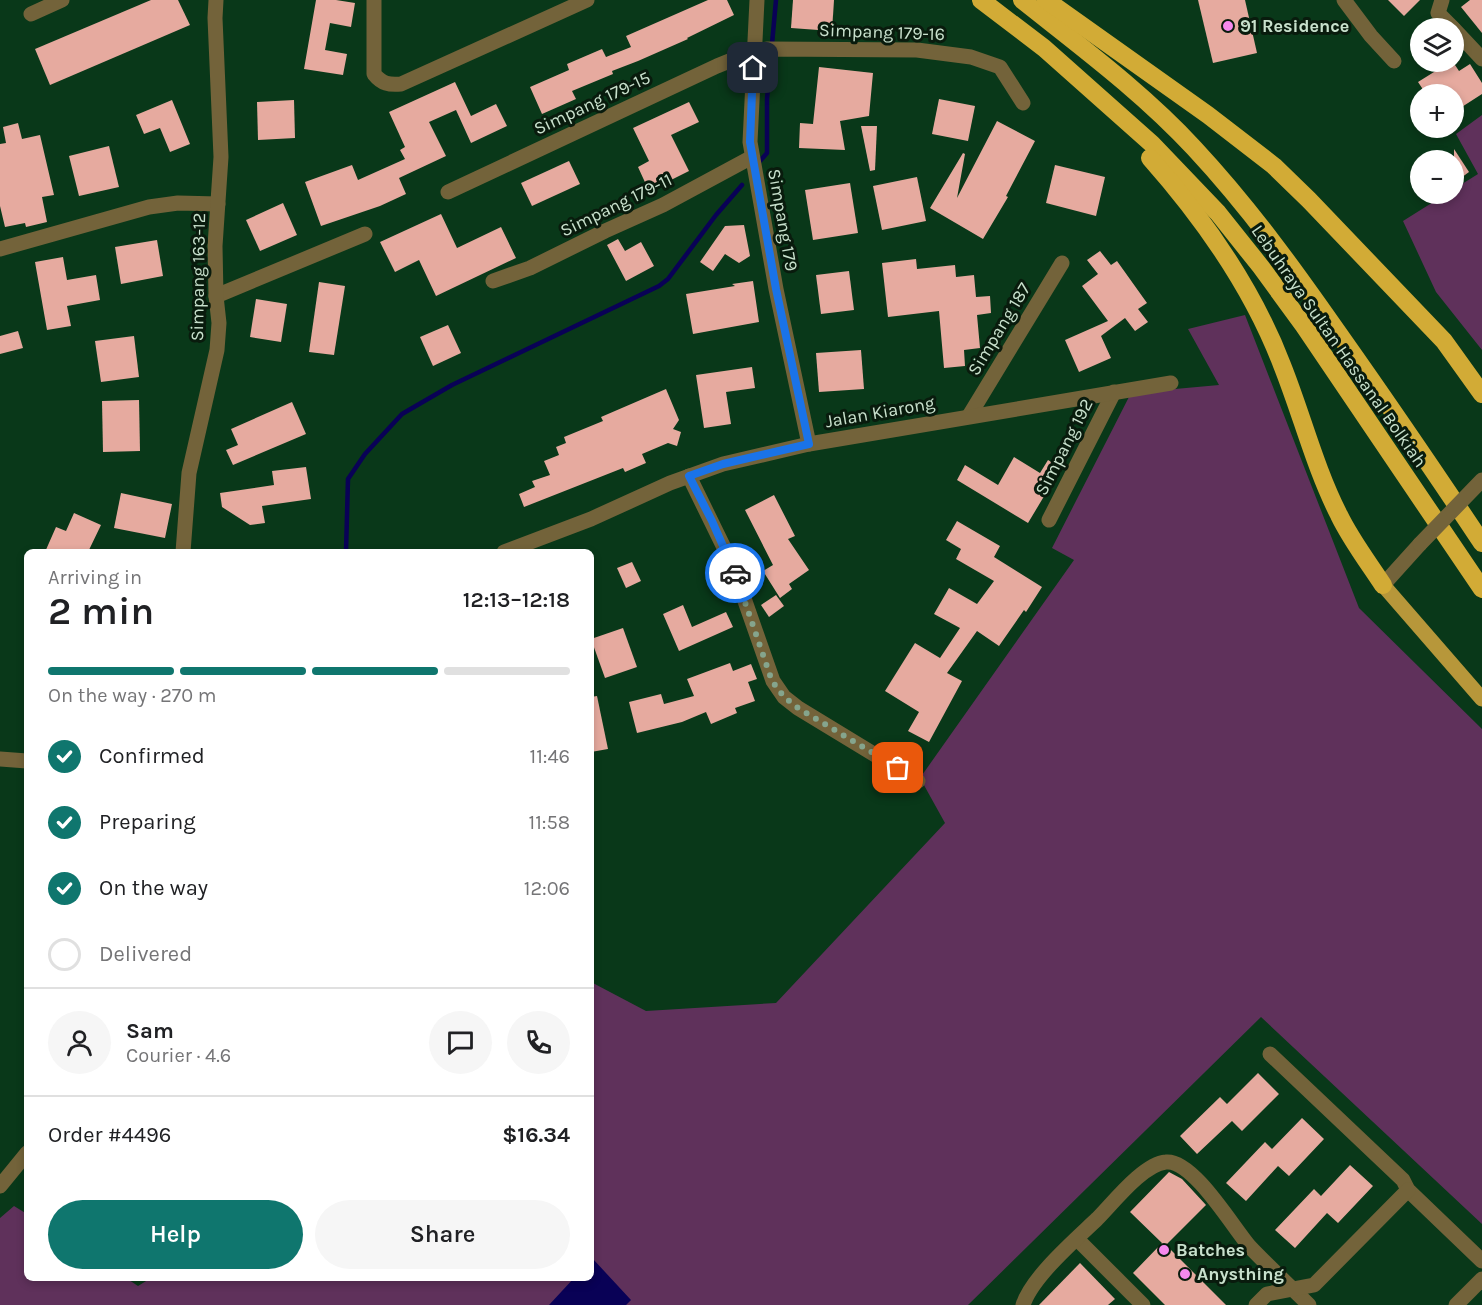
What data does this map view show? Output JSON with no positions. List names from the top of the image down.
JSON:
{
  "streets": {
    "highway": ["Lebuhraya Sultan Hassanal Bolkiah"],
    "street": [
      "Simpang 179-16",
      "Simpang 179-15",
      "Simpang 179-11",
      "Simpang 179",
      "Simpang 163-12",
      "Simpang 187",
      "Jalan Kiarong",
      "Simpang 192"
    ]
  },
  "crossings": [
    ["Simpang 179-16", "Simpang 179-15"],
    ["Simpang 179-16", "Simpang 179"],
    ["Simpang 179-15", "Simpang 179"],
    ["Simpang 179-11", "Simpang 179"],
    ["Simpang 179", "Jalan Kiarong"],
    ["Simpang 187", "Jalan Kiarong"],
    ["Jalan Kiarong", "Simpang 192"]
  ],
  "places": ["91 Residence", "Batches", "Anysthing"],
  "page": {
    "map_buttons": ["+", "−"],
    "heading": ["2 min", "Arriving in", "12:13–12:18"],
    "panel": [
      "Sam",
      "Courier · 4.6",
      "Order #4496",
      "$16.34"
    ],
    "bar": "On the way · 270 m",
    "list": [
      ["Confirmed", "11:46"],
      ["Preparing", "11:58"],
      ["On the way", "12:06"],
      "Delivered"
    ],
    "buttons": ["Help", "Share"]
  }
}
